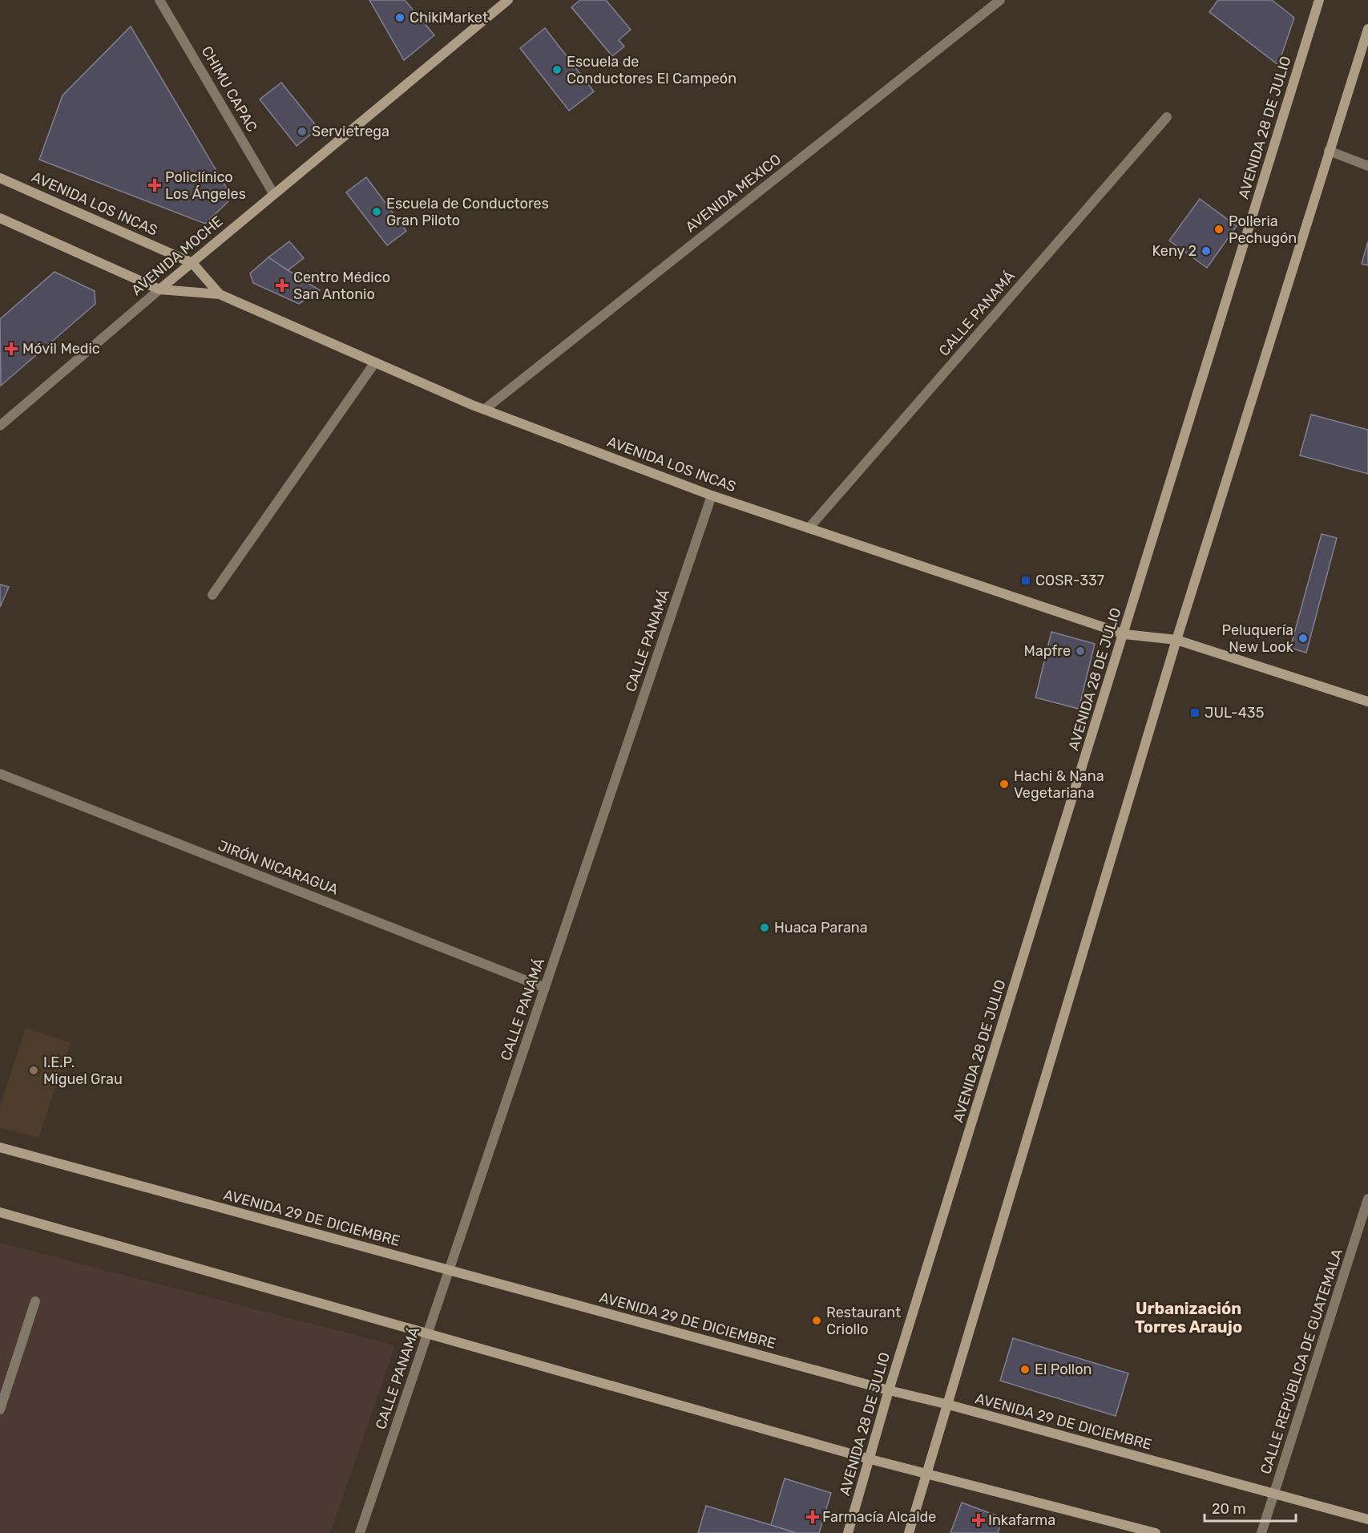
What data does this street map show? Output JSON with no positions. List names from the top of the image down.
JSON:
{
  "streets": {
    "street": [
      "CHIMU CAPAC",
      "AVENIDA 28 DE JULIO",
      "AVENIDA MEXICO",
      "AVENIDA LOS INCAS",
      "AVENIDA MOCHE",
      "CALLE PANAMÁ",
      "JIRÓN NICARAGUA",
      "AVENIDA 29 DE DICIEMBRE",
      "CALLE REPÚBLICA DE GUATEMALA"
    ]
  },
  "crossings": [
    ["CHIMU CAPAC", "AVENIDA MOCHE"],
    ["AVENIDA 28 DE JULIO", "AVENIDA LOS INCAS"],
    ["AVENIDA 28 DE JULIO", "AVENIDA 29 DE DICIEMBRE"],
    ["AVENIDA MEXICO", "AVENIDA LOS INCAS"],
    ["AVENIDA LOS INCAS", "AVENIDA MOCHE"],
    ["AVENIDA LOS INCAS", "CALLE PANAMÁ"],
    ["CALLE PANAMÁ", "JIRÓN NICARAGUA"],
    ["CALLE PANAMÁ", "AVENIDA 29 DE DICIEMBRE"],
    ["AVENIDA 29 DE DICIEMBRE", "CALLE REPÚBLICA DE GUATEMALA"]
  ],
  "districts": ["Urbanización Torres Araujo"],
  "places": {
    "other": [
      "ChikiMarket",
      "Escuela de Conductores El Campeón",
      "Servietrega",
      "Escuela de Conductores Gran Piloto",
      "Polleria Pechugón",
      "Keny 2",
      "Peluquería New Look",
      "Mapfre",
      "Hachi & Nana Vegetariana",
      "Huaca Parana",
      "I.E.P. Miguel Grau",
      "Restaurant Criollo",
      "El Pollon"
    ],
    "health": [
      "Policlínico Los Ángeles",
      "Centro Médico San Antonio",
      "Móvil Medic",
      "Farmacía Alcalde",
      "Inkafarma"
    ],
    "transit": ["COSR-337", "JUL-435"]
  },
  "scale_bar": "20 m"
}
